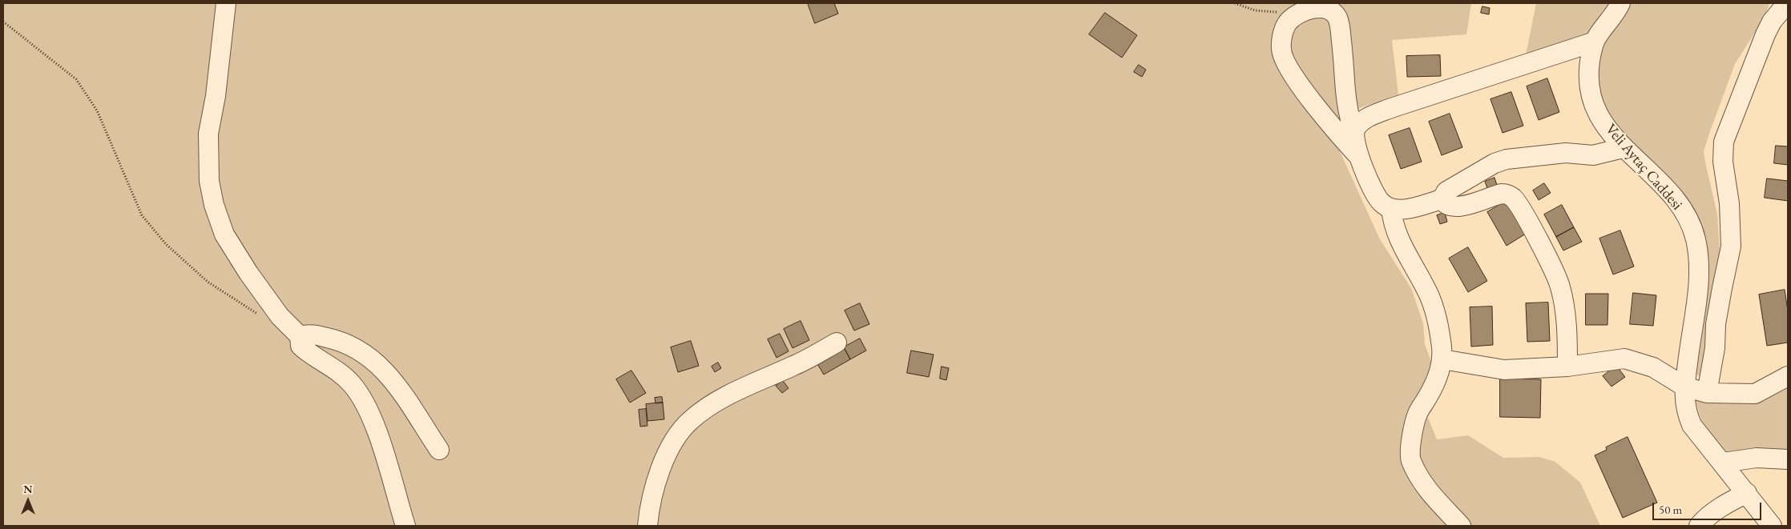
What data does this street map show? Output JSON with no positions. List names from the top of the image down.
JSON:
{
  "streets": {
    "street": ["Veli Aytaç Caddesi"]
  },
  "scale_bar": "50 m",
  "north": "top"
}
